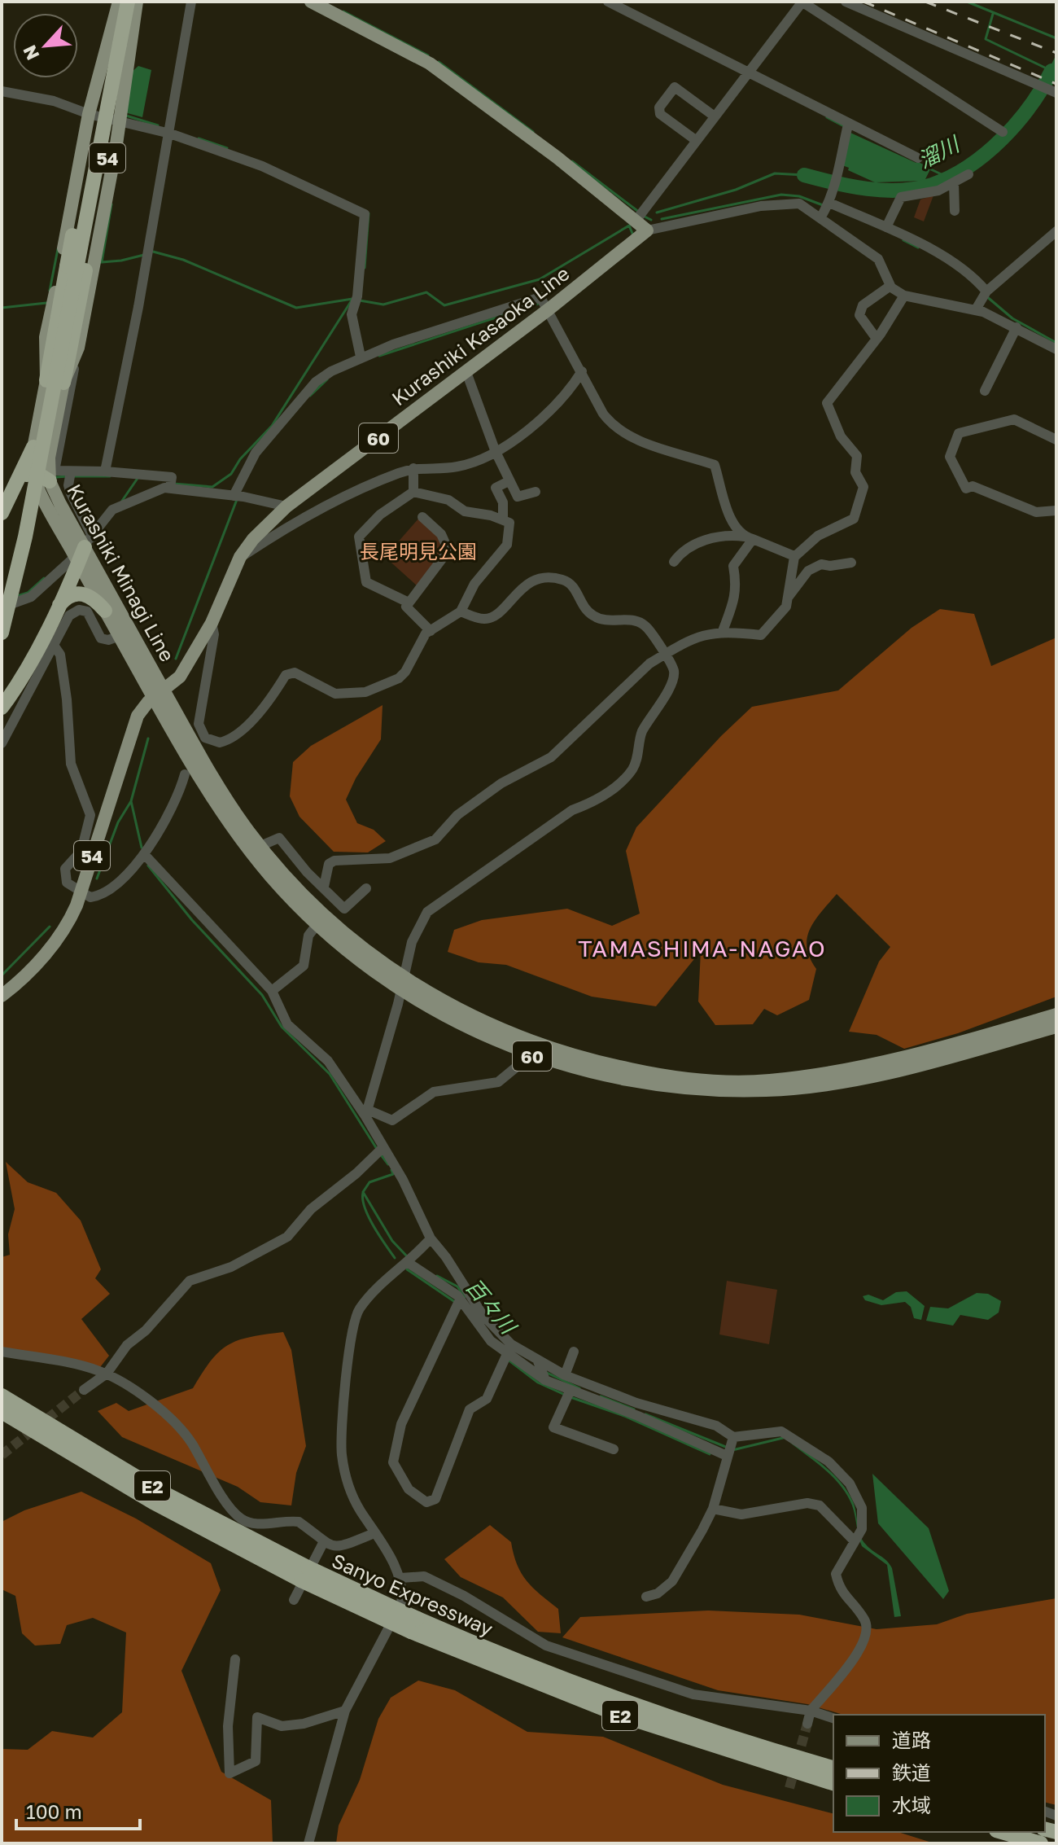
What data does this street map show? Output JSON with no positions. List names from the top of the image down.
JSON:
{
  "streets": {
    "highway": ["54", "E2", "Sanyo Expressway"],
    "main road": ["Kurashiki Kasaoka Line", "60", "Kurashiki Minagi Line"]
  },
  "crossings": [
    ["54", "Kurashiki Kasaoka Line"],
    ["54", "60"],
    ["54", "Kurashiki Minagi Line"],
    ["Kurashiki Kasaoka Line", "60"],
    ["Kurashiki Kasaoka Line", "Kurashiki Minagi Line"],
    ["60", "Kurashiki Minagi Line"]
  ],
  "districts": ["TAMASHIMA-NAGAO"],
  "water": ["溜川", "百々川"],
  "parks": ["長尾明見公園"],
  "legend": ["道路", "鉄道", "水域"],
  "scale_bar": "100 m",
  "north": "bottom left"
}
